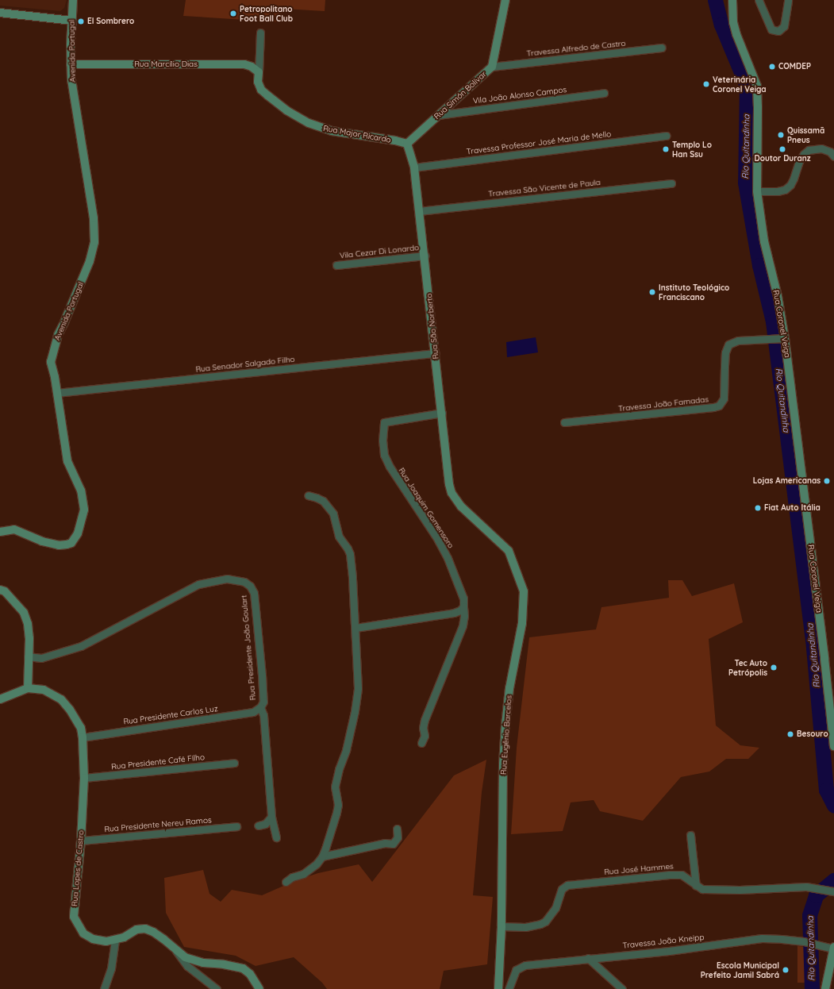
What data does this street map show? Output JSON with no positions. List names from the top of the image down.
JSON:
{
  "streets": {
    "street": [
      "Travessa Alfredo de Castro",
      "Avenida Portugal",
      "Rua Marcílio Dias",
      "Rua Simón Bolívar",
      "Vila João Alonso Campos",
      "Rua Major Ricardo",
      "Travessa Professor José Maria de Mello",
      "Travessa São Vicente de Paula",
      "Vila Cezar Di Lonardo",
      "Rua Coronel Veiga",
      "Rua São Norberto",
      "Rua Senador Salgado Filho",
      "Travessa João Famadas",
      "Rua Joaquim Gomensoro",
      "Rua Presidente João Goulart",
      "Rua Presidente Carlos Luz",
      "Rua Eugênio Barcelos",
      "Rua Presidente Café Filho",
      "Rua Presidente Nereu Ramos",
      "Rua Lopes de Castro",
      "Rua José Hammes",
      "Travessa João Kneipp"
    ]
  },
  "crossings": [
    ["Travessa Alfredo de Castro", "Rua Simón Bolívar"],
    ["Avenida Portugal", "Rua Marcílio Dias"],
    ["Avenida Portugal", "Rua Senador Salgado Filho"],
    ["Rua Marcílio Dias", "Rua Major Ricardo"],
    ["Rua Simón Bolívar", "Vila João Alonso Campos"],
    ["Rua Simón Bolívar", "Rua Major Ricardo"],
    ["Rua Simón Bolívar", "Rua São Norberto"],
    ["Rua Major Ricardo", "Rua São Norberto"],
    ["Travessa Professor José Maria de Mello", "Rua São Norberto"],
    ["Travessa São Vicente de Paula", "Rua São Norberto"],
    ["Vila Cezar Di Lonardo", "Rua São Norberto"],
    ["Rua Coronel Veiga", "Travessa João Famadas"],
    ["Rua São Norberto", "Rua Senador Salgado Filho"],
    ["Rua São Norberto", "Rua Joaquim Gomensoro"],
    ["Rua São Norberto", "Rua Eugênio Barcelos"],
    ["Rua Presidente João Goulart", "Rua Presidente Carlos Luz"],
    ["Rua Presidente Carlos Luz", "Rua Lopes de Castro"],
    ["Rua Eugênio Barcelos", "Rua José Hammes"],
    ["Rua Presidente Café Filho", "Rua Lopes de Castro"],
    ["Rua Presidente Nereu Ramos", "Rua Lopes de Castro"]
  ],
  "water": ["Rio Quitandinha"],
  "places": [
    "Petropolitano Foot Ball Club",
    "El Sombrero",
    "COMDEP",
    "Veterinária Coronel Veiga",
    "Quissamã Pneus",
    "Templo Lo Han Ssu",
    "Doutor Duranz",
    "Instituto Teológico Franciscano",
    "Lojas Americanas",
    "Fiat Auto Itália",
    "Tec Auto Petrópolis",
    "Besouro",
    "Escola Municipal Prefeito Jamil Sabrá"
  ]
}
